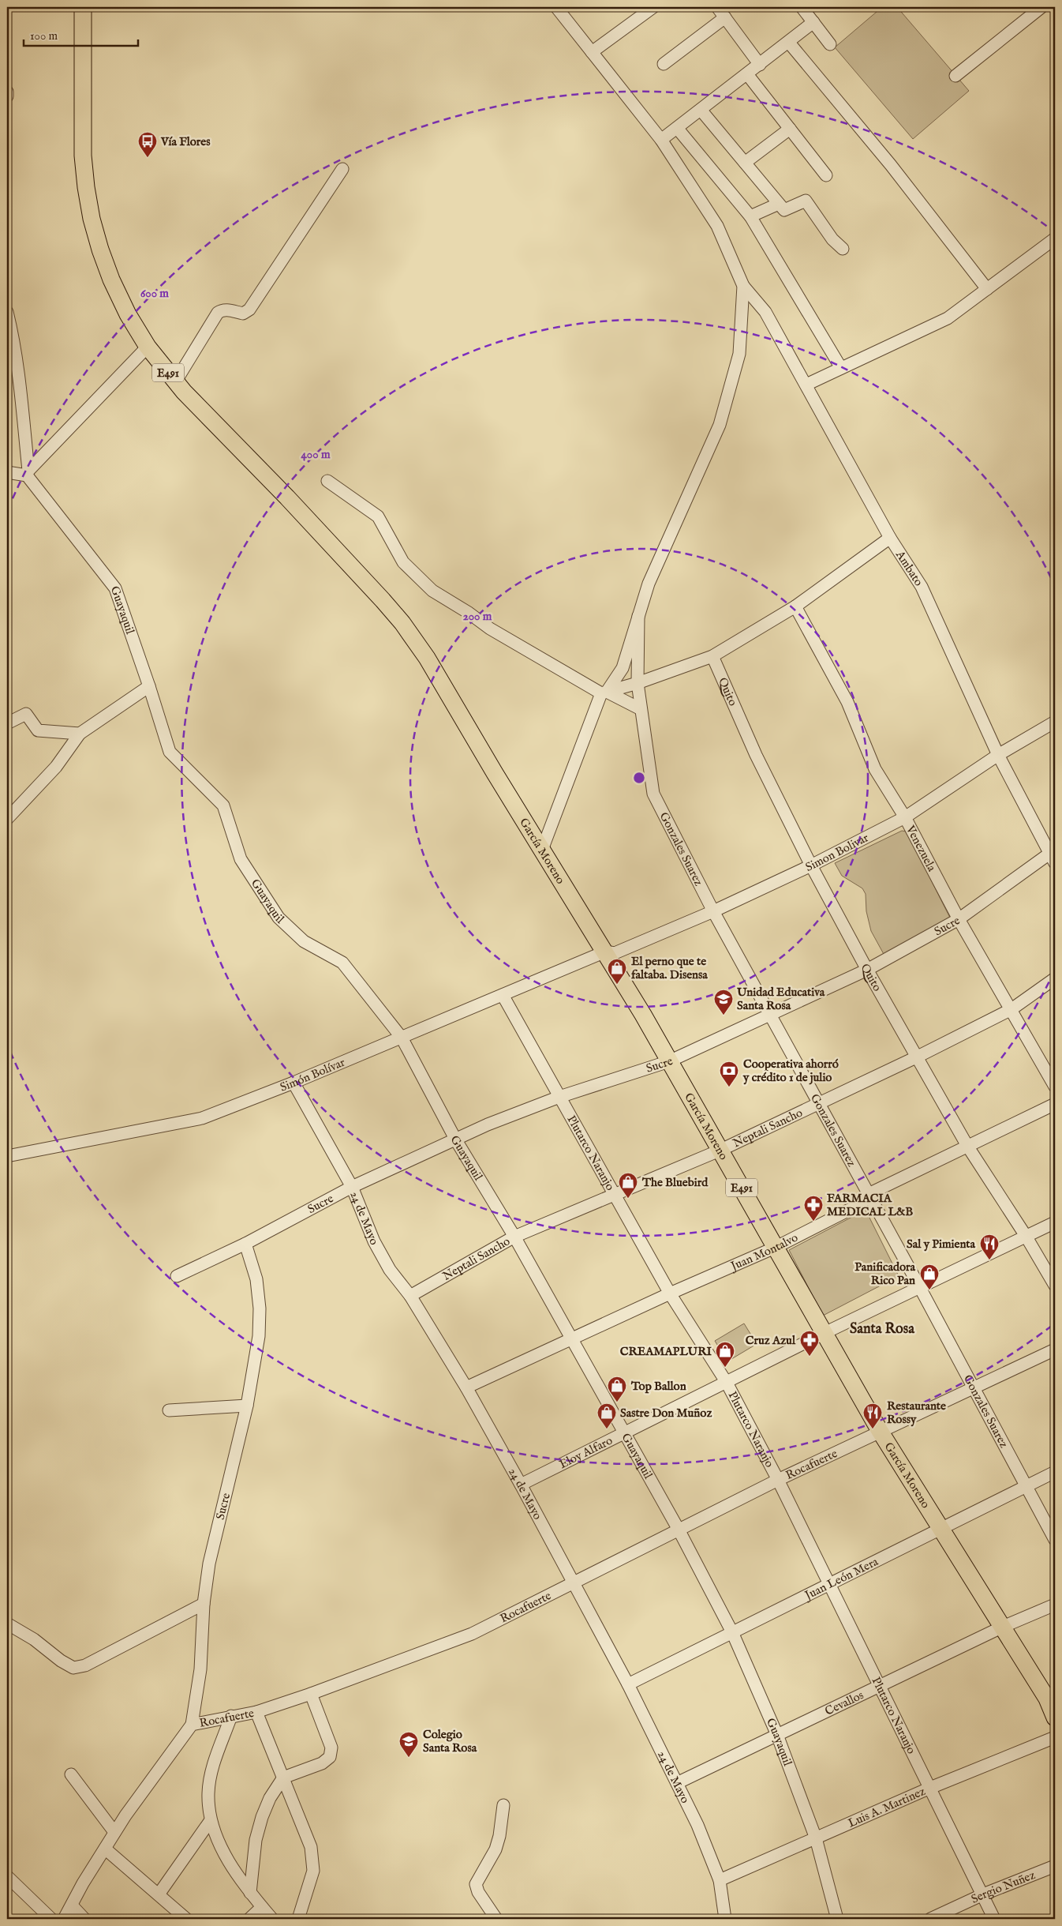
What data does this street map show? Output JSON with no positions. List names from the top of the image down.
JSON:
{
  "streets": {
    "highway": ["E491", "García Moreno"],
    "street": [
      "Ambato",
      "Guayaquil",
      "Quito",
      "Venezuela",
      "Gonzales Suarez",
      "Simon Bolivar",
      "Sucre",
      "Simón Bolívar",
      "Neptali Sancho",
      "Plutarco Naranjo",
      "24 de Mayo",
      "Juan Montalvo",
      "Eloy Alfaro",
      "Rocafuerte",
      "Juan León Mera",
      "Cevallos",
      "Luis A. Martinez",
      "Sergio Nuñez"
    ]
  },
  "crossings": [
    ["E491", "García Moreno"],
    ["Ambato", "Simon Bolivar"],
    ["Ambato", "Sucre"],
    ["Guayaquil", "Sucre"],
    ["Guayaquil", "Simón Bolívar"],
    ["Guayaquil", "Neptali Sancho"],
    ["Guayaquil", "Juan Montalvo"],
    ["Guayaquil", "Eloy Alfaro"],
    ["Guayaquil", "Rocafuerte"],
    ["Guayaquil", "Juan León Mera"],
    ["Guayaquil", "Cevallos"],
    ["Guayaquil", "Luis A. Martinez"],
    ["Quito", "Simon Bolivar"],
    ["Quito", "Sucre"],
    ["Quito", "Neptali Sancho"],
    ["Quito", "Juan Montalvo"],
    ["Quito", "Eloy Alfaro"],
    ["Venezuela", "Simon Bolivar"],
    ["Venezuela", "Sucre"],
    ["Venezuela", "Neptali Sancho"],
    ["Gonzales Suarez", "Simon Bolivar"],
    ["Gonzales Suarez", "Sucre"],
    ["Gonzales Suarez", "Neptali Sancho"],
    ["Gonzales Suarez", "Juan Montalvo"],
    ["Gonzales Suarez", "Eloy Alfaro"],
    ["Gonzales Suarez", "Rocafuerte"],
    ["Gonzales Suarez", "Juan León Mera"],
    ["García Moreno", "Simon Bolivar"],
    ["García Moreno", "Sucre"],
    ["García Moreno", "Simón Bolívar"],
    ["García Moreno", "Neptali Sancho"],
    ["García Moreno", "Juan Montalvo"],
    ["García Moreno", "Eloy Alfaro"],
    ["García Moreno", "Rocafuerte"],
    ["García Moreno", "Juan León Mera"],
    ["García Moreno", "Cevallos"],
    ["Simon Bolivar", "Simón Bolívar"],
    ["Sucre", "Plutarco Naranjo"],
    ["Sucre", "24 de Mayo"],
    ["Sucre", "Rocafuerte"],
    ["Simón Bolívar", "Plutarco Naranjo"],
    ["Simón Bolívar", "24 de Mayo"],
    ["Neptali Sancho", "Plutarco Naranjo"],
    ["Neptali Sancho", "24 de Mayo"],
    ["Plutarco Naranjo", "Juan Montalvo"],
    ["Plutarco Naranjo", "Eloy Alfaro"],
    ["Plutarco Naranjo", "Rocafuerte"],
    ["Plutarco Naranjo", "Juan León Mera"],
    ["Plutarco Naranjo", "Cevallos"],
    ["Plutarco Naranjo", "Luis A. Martinez"],
    ["Plutarco Naranjo", "Sergio Nuñez"],
    ["24 de Mayo", "Juan Montalvo"],
    ["24 de Mayo", "Eloy Alfaro"],
    ["24 de Mayo", "Rocafuerte"],
    ["24 de Mayo", "Juan León Mera"],
    ["24 de Mayo", "Cevallos"],
    ["24 de Mayo", "Luis A. Martinez"]
  ],
  "districts": ["Santa Rosa"],
  "places": {
    "bus stop": ["Vía Flores"],
    "shop": [
      "El perno que te faltaba. Disensa",
      "The Bluebird",
      "Panificadora Rico Pan",
      "CREAMAPLURI",
      "Top Ballon",
      "Sastre Don Muñoz"
    ],
    "school or university": ["Unidad Educativa Santa Rosa", "Colegio Santa Rosa"],
    "bank": ["Cooperativa ahorró y crédito 1 de julio"],
    "pharmacy": ["FARMACIA MEDICAL L&B", "Cruz Azul"],
    "restaurant": ["Sal y Pimienta", "Restaurante Rossy"]
  },
  "scale_bar": "100 m",
  "rings": ["600 m", "400 m", "200 m"]
}
